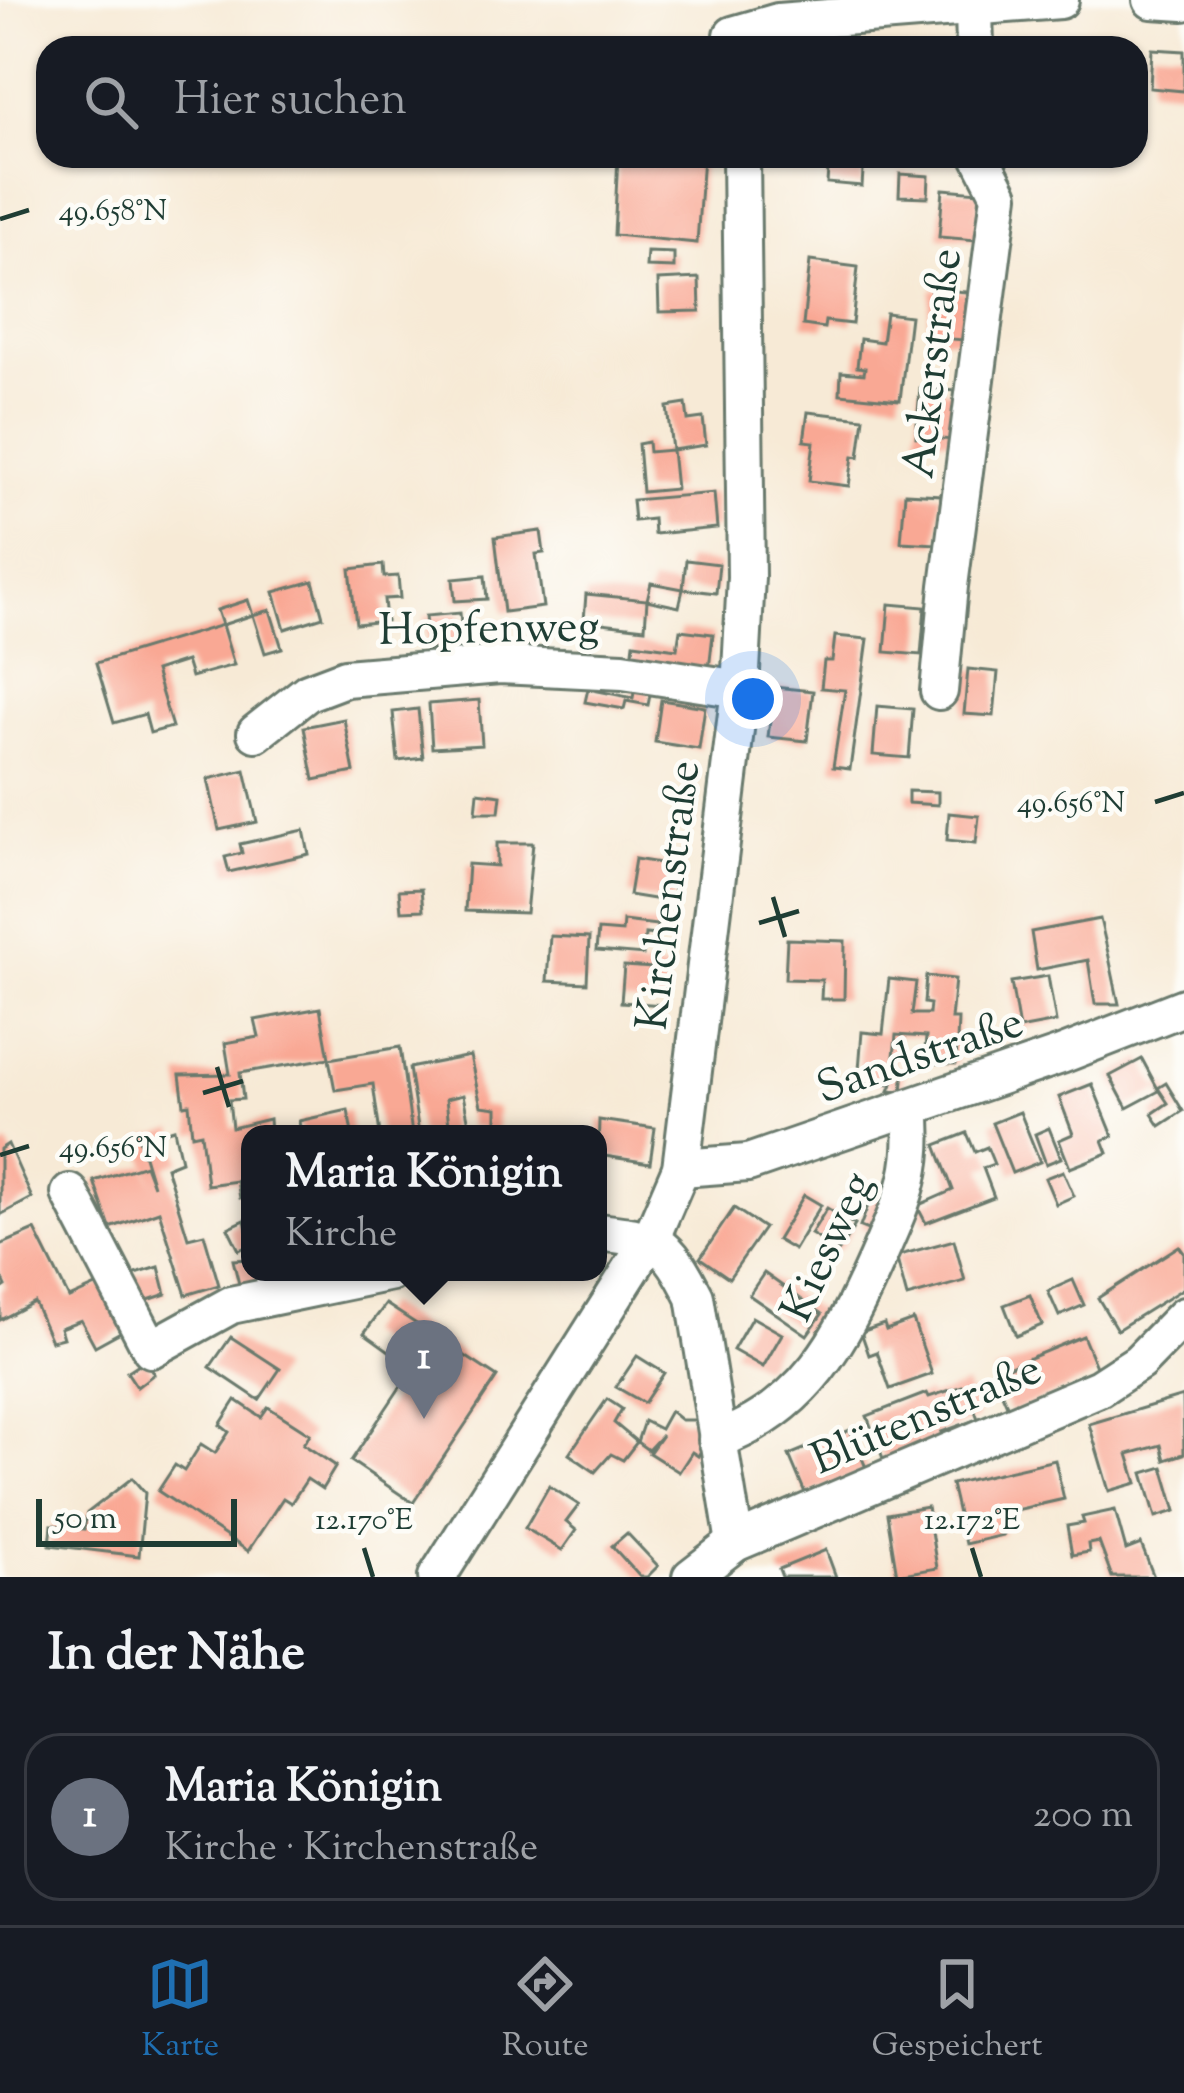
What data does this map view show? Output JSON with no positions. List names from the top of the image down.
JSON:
{
  "streets": {
    "street": [
      "Ackerstraße",
      "Hopfenweg",
      "Kirchenstraße",
      "Sandstraße",
      "Kiesweg",
      "Blütenstraße"
    ]
  },
  "crossings": [
    ["Hopfenweg", "Kirchenstraße"],
    ["Kirchenstraße", "Sandstraße"],
    ["Sandstraße", "Kiesweg"]
  ],
  "scale_bar": "50 m",
  "page": {
    "search": "Hier suchen",
    "popup": ["Maria Königin", "Kirche"],
    "pins": "1",
    "scale": "50 m",
    "heading": "In der Nähe",
    "list": [
      {
        "mark": "1",
        "name": "Maria Königin",
        "note": "Kirche · Kirchenstraße",
        "value": "200 m"
      }
    ],
    "nav": ["Karte", "Route", "Gespeichert"]
  },
  "coordinates": [
    "49.658°N",
    "49.656°N",
    "12.170°E",
    "12.172°E"
  ]
}
